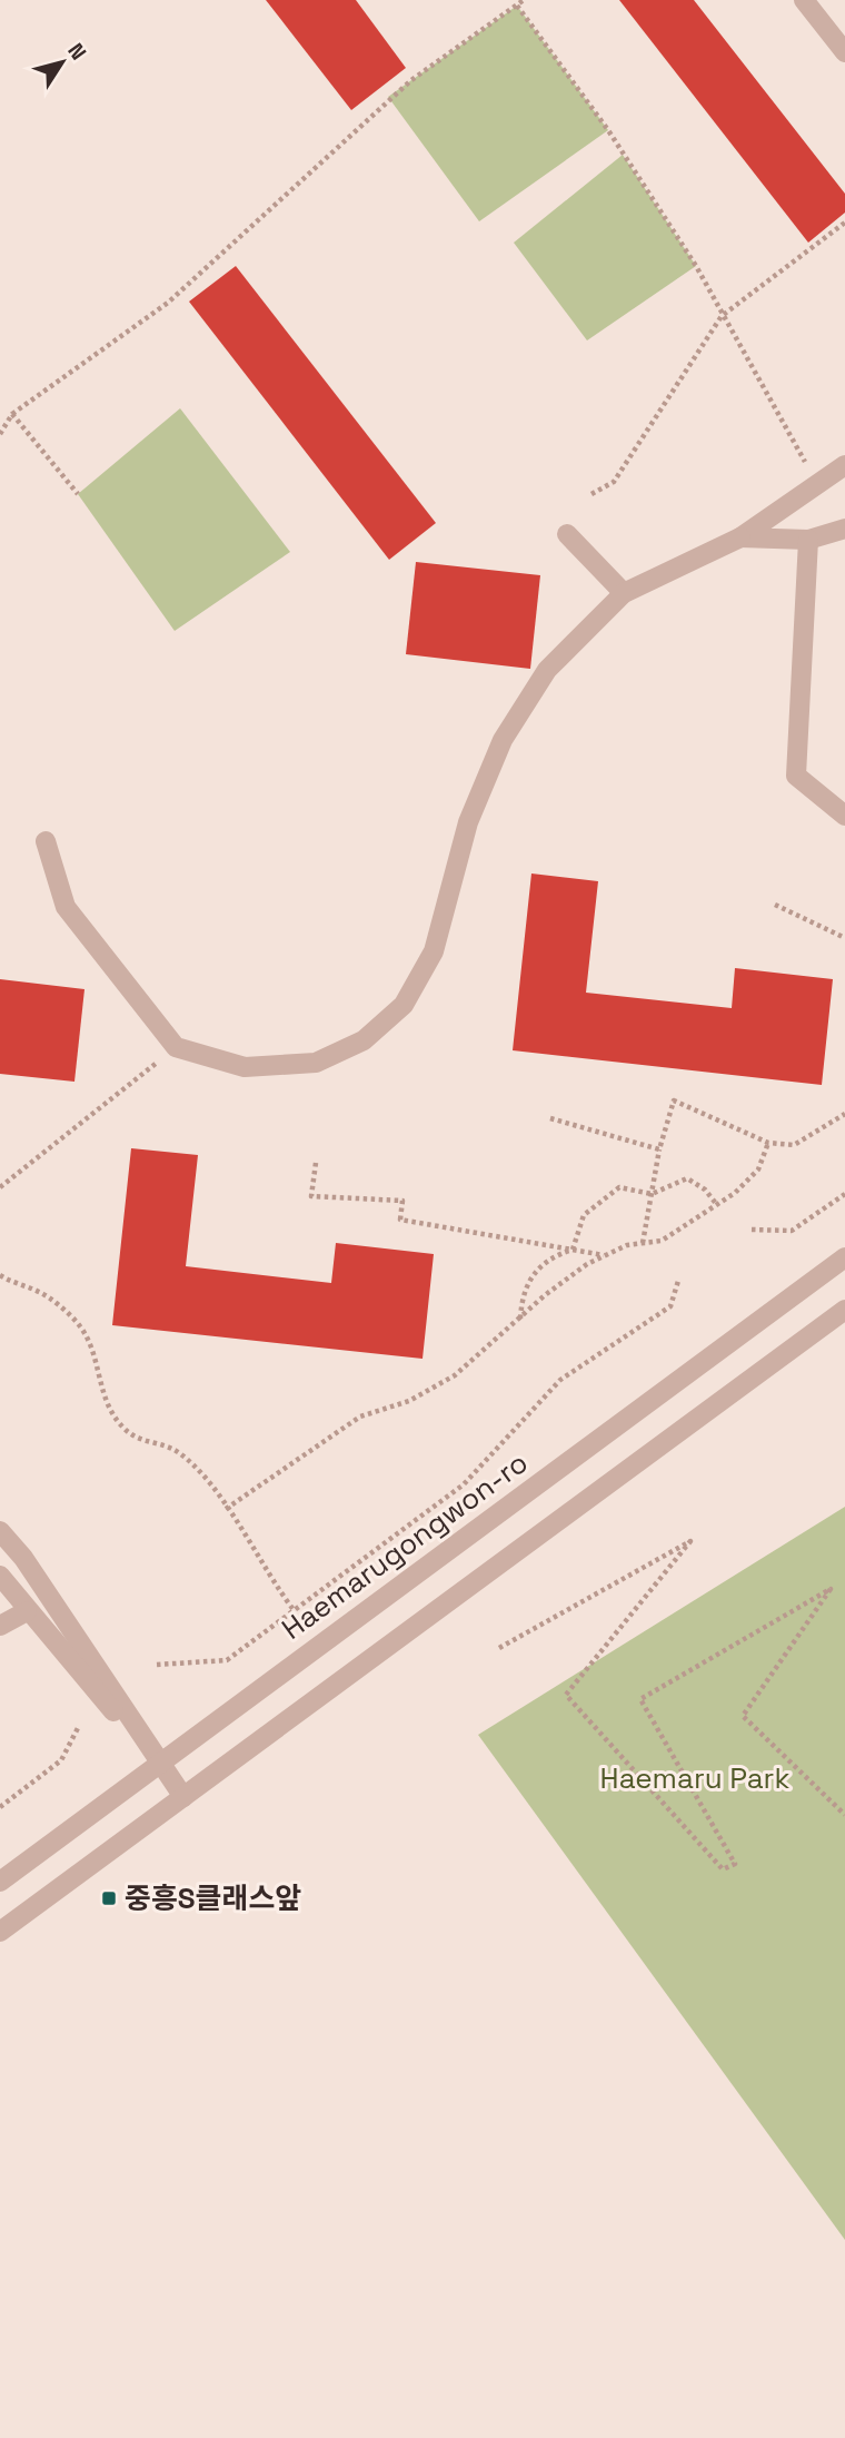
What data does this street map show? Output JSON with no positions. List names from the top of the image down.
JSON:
{
  "streets": {
    "street": ["Haemarugongwon-ro"]
  },
  "parks": ["Haemaru Park"],
  "places": {
    "transit": ["중흥S클래스앞"]
  },
  "north": "top right"
}
